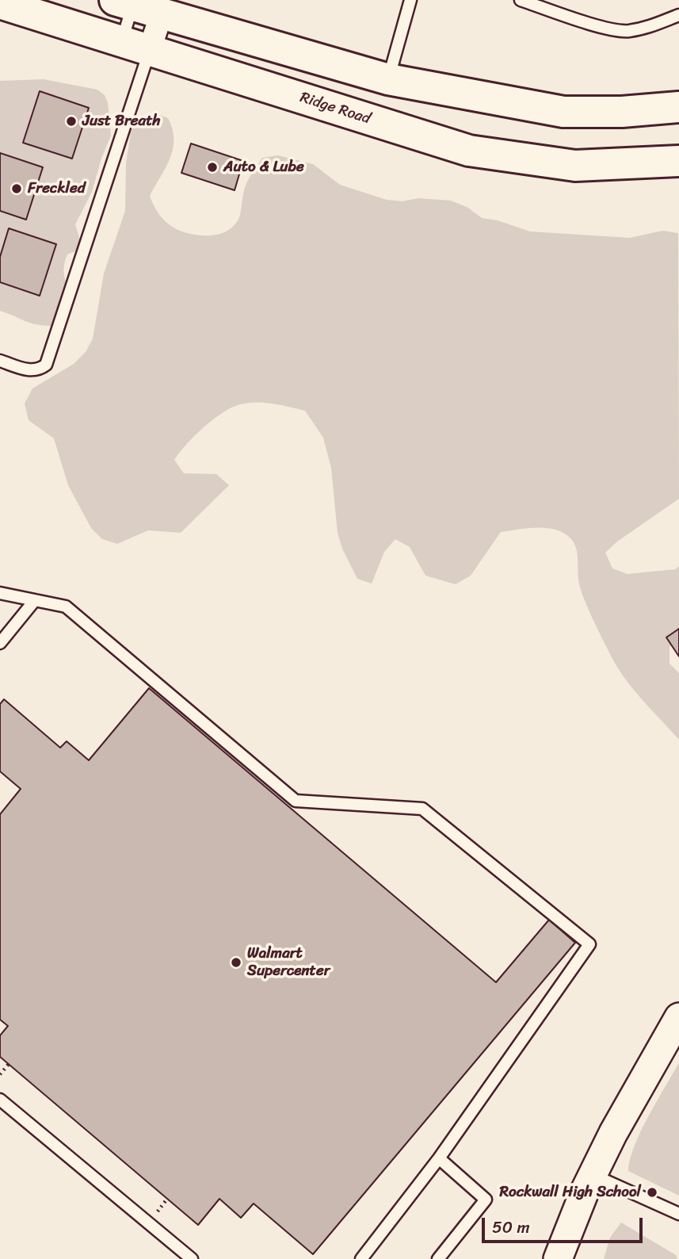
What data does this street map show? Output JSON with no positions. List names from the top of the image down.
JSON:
{
  "streets": {
    "main road": ["Ridge Road"]
  },
  "places": [
    "Just Breath",
    "Auto & Lube",
    "Freckled",
    "Walmart Supercenter",
    "Rockwall High School"
  ],
  "scale_bar": "50 m"
}
